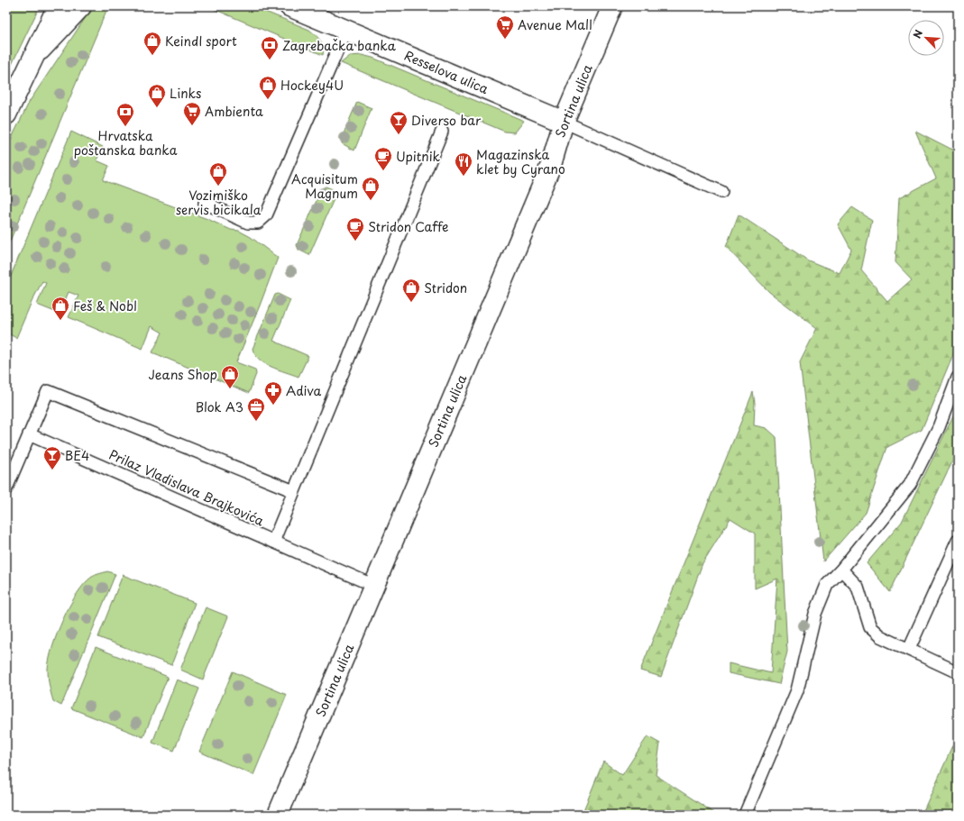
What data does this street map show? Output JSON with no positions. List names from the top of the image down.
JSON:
{
  "streets": {
    "street": ["Resselova ulica", "Sortina ulica"],
    "lane": ["Prilaz Vladislava Brajkovića"]
  },
  "crossings": [
    ["Resselova ulica", "Sortina ulica"],
    ["Sortina ulica", "Prilaz Vladislava Brajkovića"]
  ],
  "places": {
    "supermarket": ["Avenue Mall", "Ambienta"],
    "shop": [
      "Keindl sport",
      "Hockey4U",
      "Links",
      "Vozimiško servis bicikala",
      "Acquisitum Magnum",
      "Stridon",
      "Feš & Nobl",
      "Jeans Shop"
    ],
    "bank": ["Zagrebačka banka", "Hrvatska poštanska banka"],
    "bar": ["Diverso bar", "BE4"],
    "cafe": ["Upitnik", "Stridon Caffe"],
    "restaurant": ["Magazinska klet by Cyrano"],
    "pharmacy": ["Adiva"],
    "office": ["Blok A3"]
  },
  "north": "top left"
}
